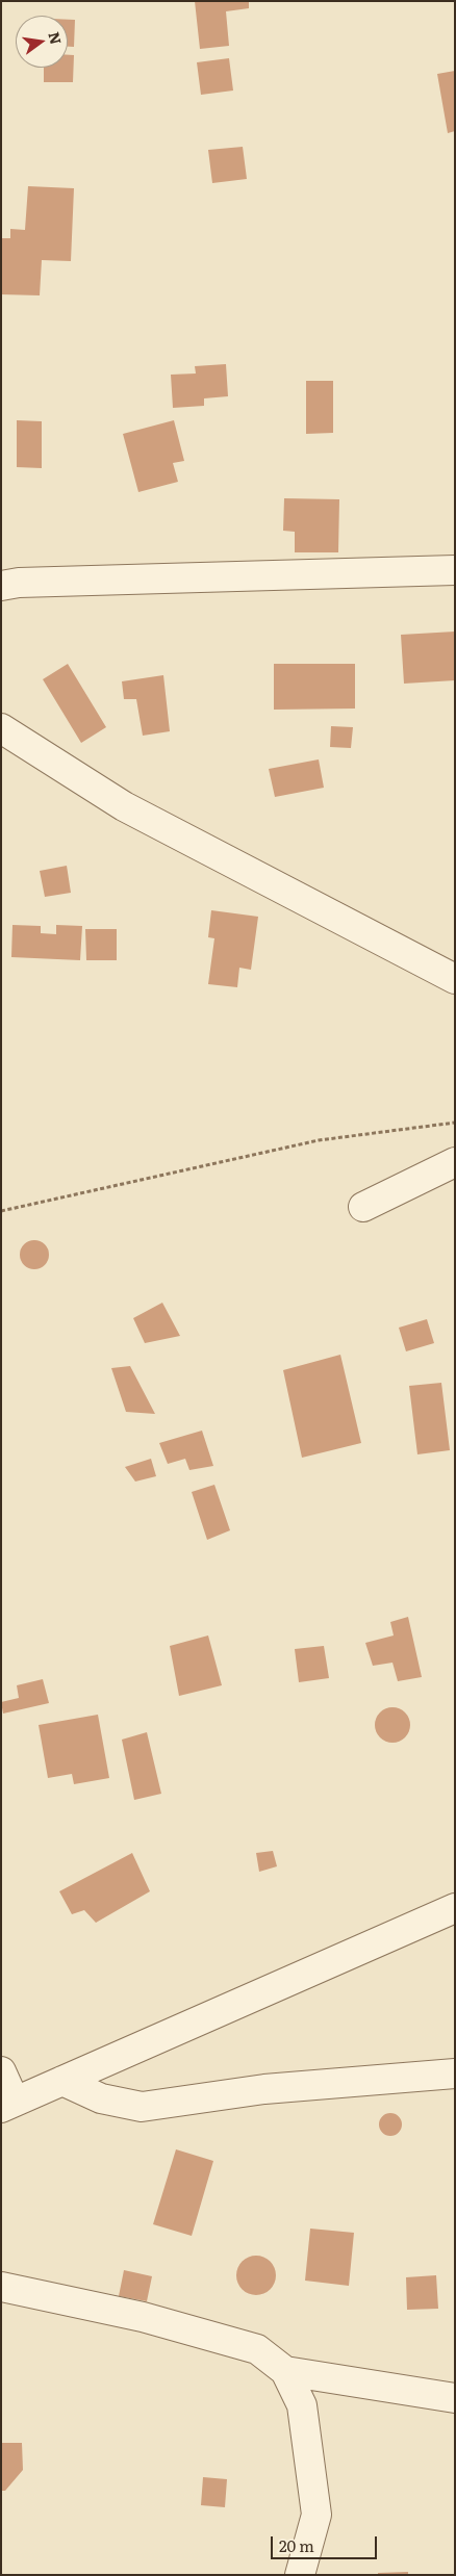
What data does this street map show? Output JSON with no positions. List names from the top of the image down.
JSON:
{
  "scale_bar": "20 m",
  "north": "right"
}
